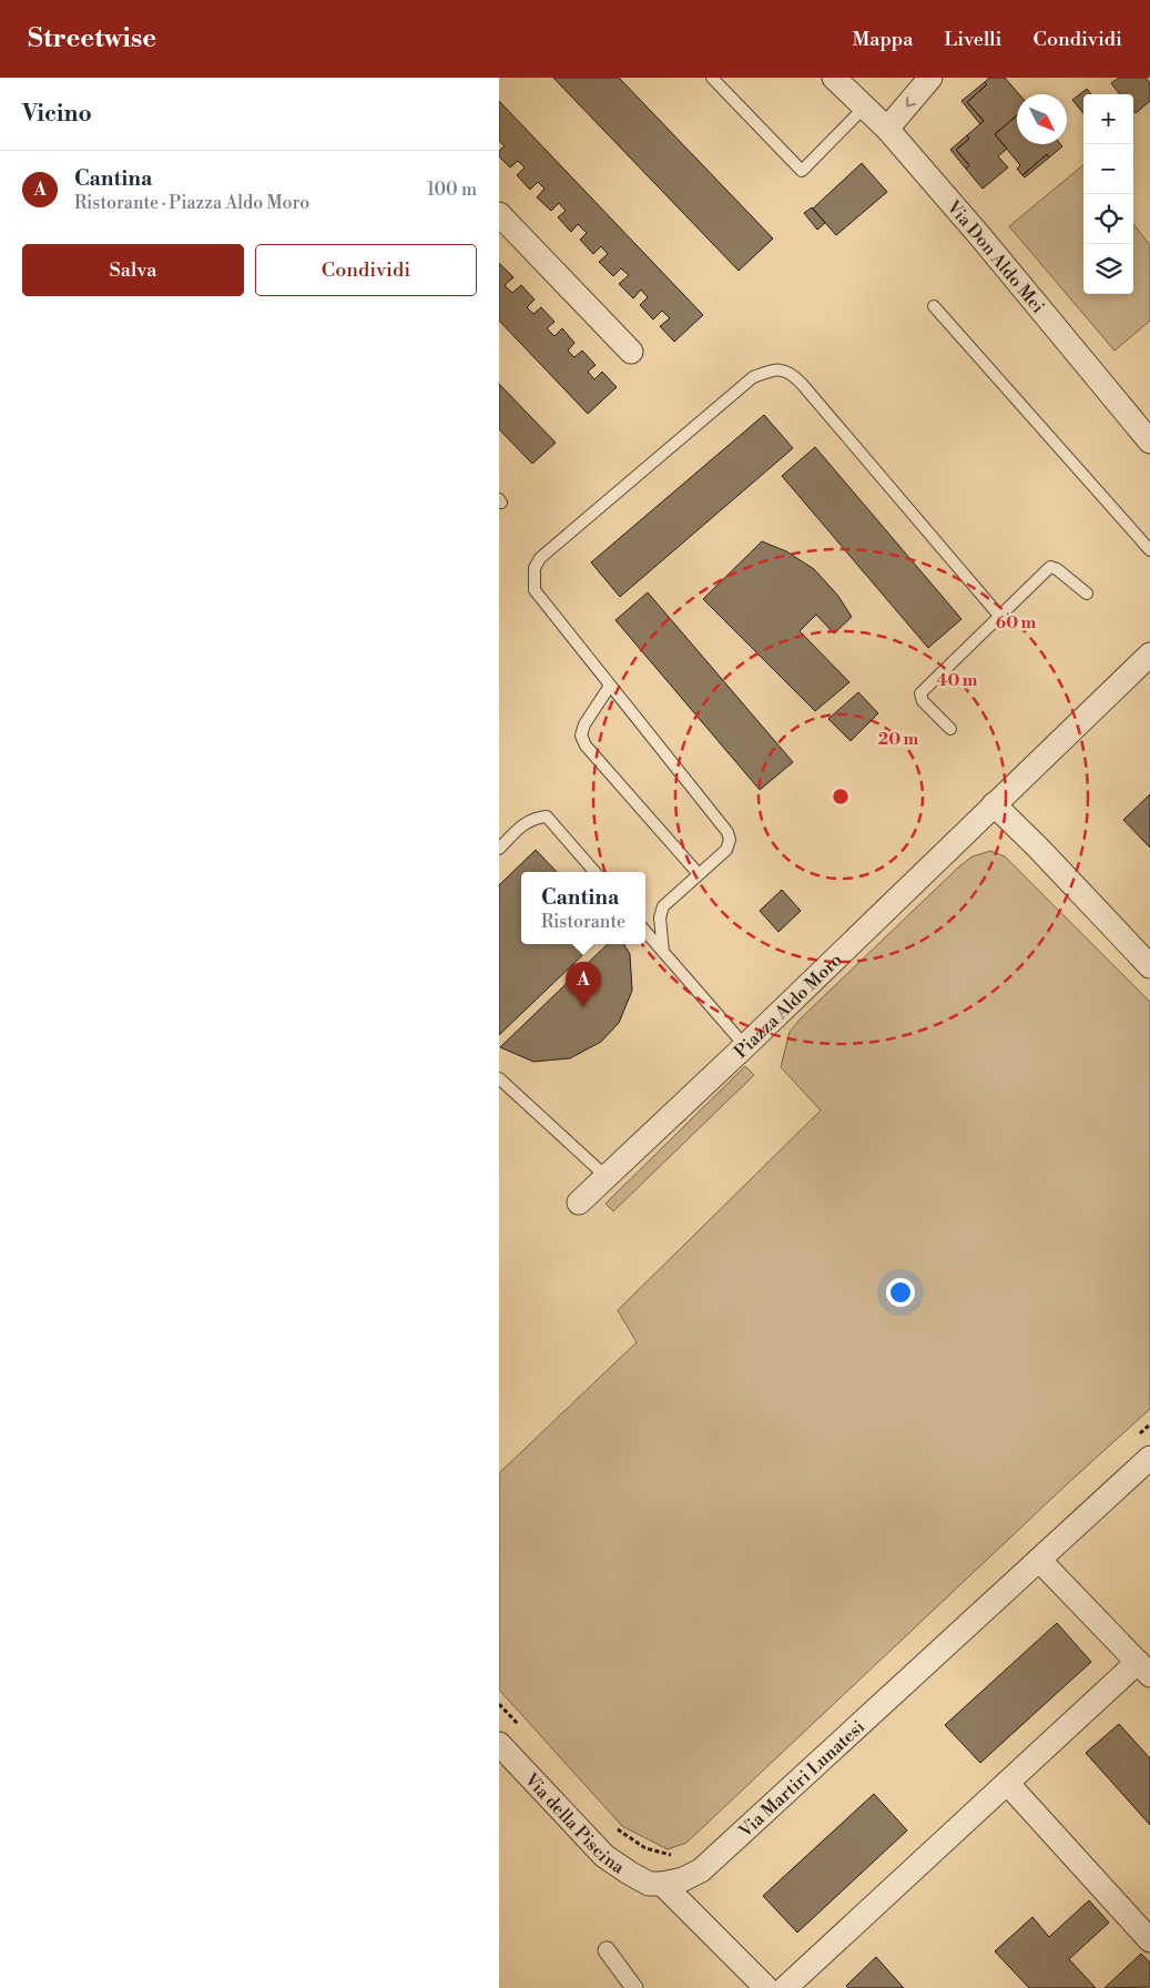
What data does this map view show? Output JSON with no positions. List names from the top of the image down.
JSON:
{
  "streets": {
    "street": [
      "Via Don Aldo Mei",
      "Piazza Aldo Moro",
      "Via Martiri Lunatesi",
      "Via della Piscina"
    ]
  },
  "crossings": [
    ["Via Martiri Lunatesi", "Via della Piscina"]
  ],
  "north": "bottom right",
  "page": {
    "header": "Streetwise",
    "nav": ["Mappa", "Livelli", "Condividi"],
    "heading": "Vicino",
    "map_buttons": ["+", "−"],
    "list": [
      {
        "mark": "A",
        "name": "Cantina",
        "note": "Ristorante · Piazza Aldo Moro",
        "value": "100 m"
      }
    ],
    "buttons": ["Salva", "Condividi"],
    "popup": ["Cantina", "Ristorante"],
    "pins": "A"
  },
  "rings": ["60 m", "40 m", "20 m"]
}
